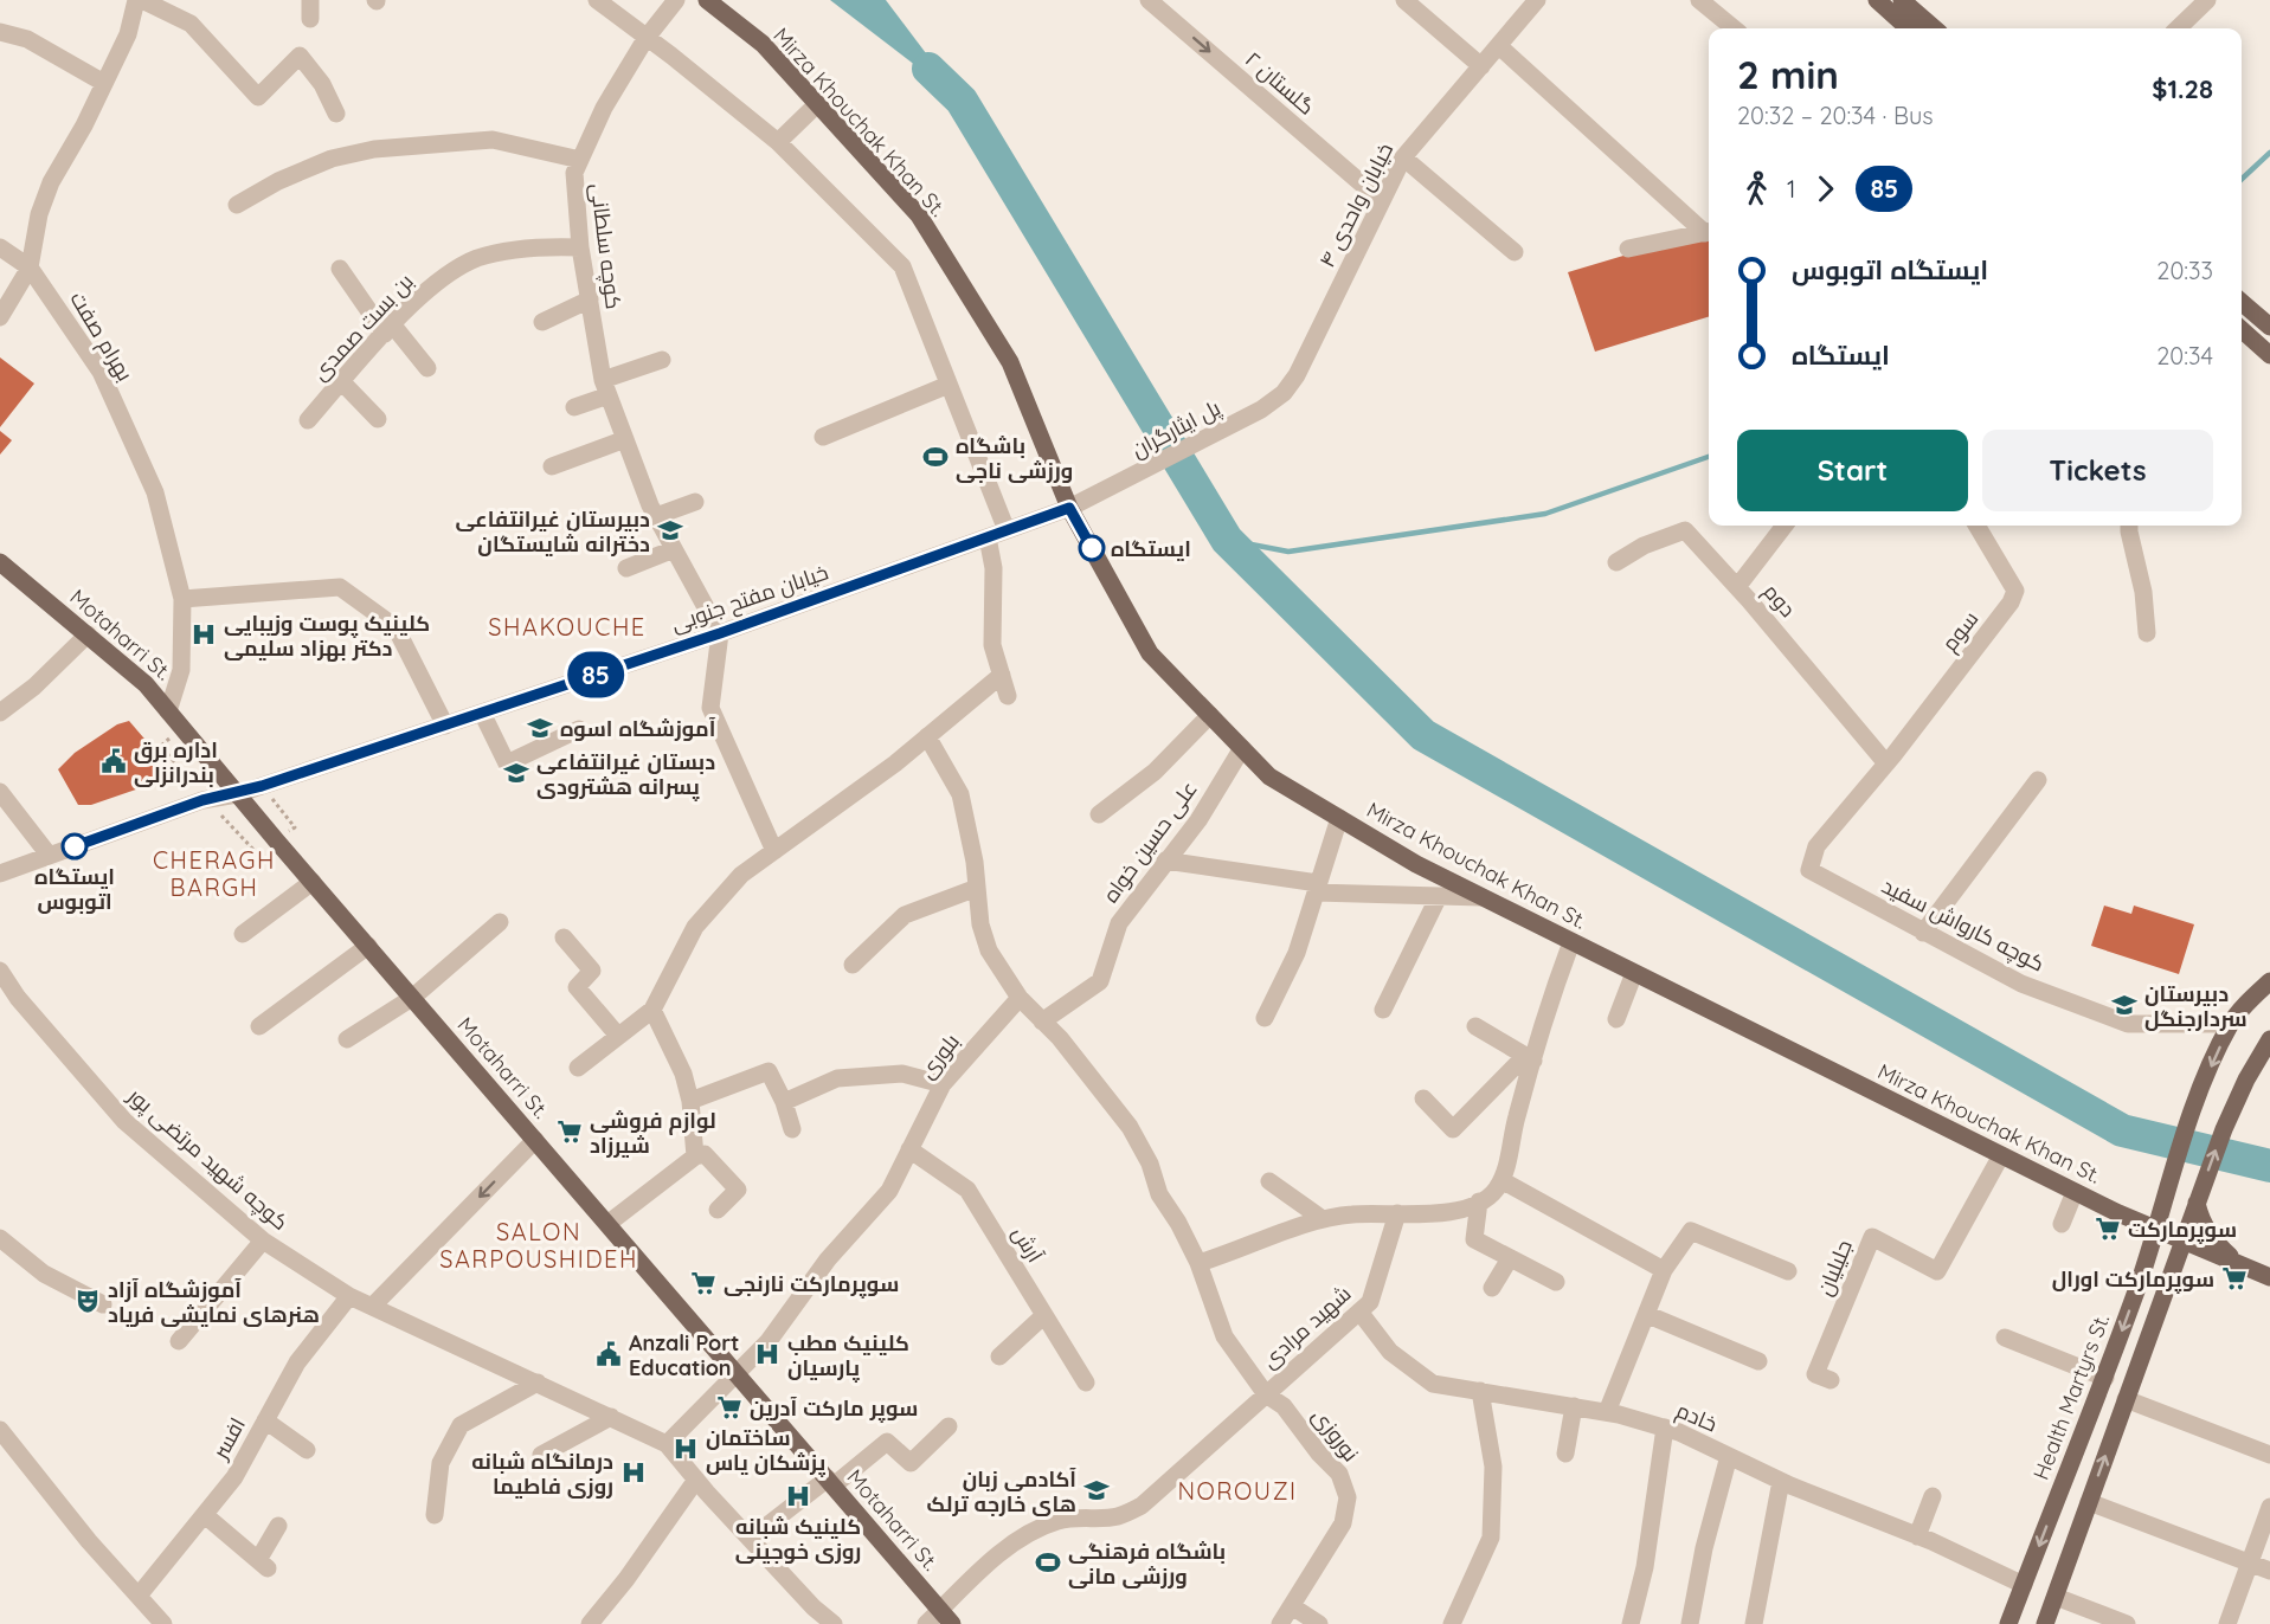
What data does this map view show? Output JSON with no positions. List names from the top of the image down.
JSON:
{
  "streets": {
    "main road": ["Mirza Khouchak Khan St.", "Motaharri St.", "Health Martyrs St."],
    "street": [
      "گلستان ۲",
      "خیابان واحدی ۴",
      "کوچه سلطانی",
      "بن بست صمدی",
      "بهرام صفت",
      "پل ایثارگران",
      "خیابان مفتح جنوبی",
      "دوم",
      "سوم",
      "علی حسین خواه",
      "کوچه کارواش سفید",
      "بلوری",
      "کوچه شهید مرتضی پور",
      "آرش",
      "جلیلیان",
      "شهید مرادی",
      "خادم",
      "نوروزی",
      "افسر"
    ]
  },
  "crossings": [
    ["گلستان ۲", "خیابان واحدی ۴"],
    ["Mirza Khouchak Khan St.", "خیابان مفتح جنوبی"],
    ["Mirza Khouchak Khan St.", "علی حسین خواه"],
    ["Mirza Khouchak Khan St.", "جلیلیان"],
    ["Mirza Khouchak Khan St.", "Health Martyrs St."],
    ["خیابان واحدی ۴", "پل ایثارگران"],
    ["کوچه سلطانی", "بن بست صمدی"],
    ["کوچه سلطانی", "خیابان مفتح جنوبی"],
    ["بهرام صفت", "Motaharri St."],
    ["پل ایثارگران", "خیابان مفتح جنوبی"],
    ["خیابان مفتح جنوبی", "Motaharri St."],
    ["دوم", "سوم"],
    ["دوم", "کوچه کارواش سفید"],
    ["سوم", "کوچه کارواش سفید"],
    ["Motaharri St.", "بلوری"],
    ["Motaharri St.", "شهید مرادی"],
    ["علی حسین خواه", "نوروزی"],
    ["کوچه کارواش سفید", "Health Martyrs St."],
    ["بلوری", "کوچه شهید مرتضی پور"],
    ["بلوری", "آرش"],
    ["بلوری", "نوروزی"],
    ["کوچه شهید مرتضی پور", "افسر"],
    ["شهید مرادی", "خادم"],
    ["شهید مرادی", "نوروزی"],
    ["Health Martyrs St.", "خادم"]
  ],
  "one_way": ["گلستان ۲"],
  "districts": [
    "SHAKOUCHE",
    "CHERAGH BARGH",
    "SALON SARPOUSHIDEH",
    "NOROUZI"
  ],
  "places": {
    "sports": ["باشگاه ورزشی ناجی", "باشگاه فرهنگی ورزشی مانی"],
    "school or university": [
      "دبیرستان غیرانتفاعی دخترانه شایستگان",
      "آموزشگاه اسوه",
      "دبستان غیرانتفاعی پسرانه هشترودی",
      "دبیرستان سردارجنگل",
      "آکادمی زبان های خارجه ترلک"
    ],
    "other": ["ایستگاه", "ایستگاه اتوبوس"],
    "hospital": [
      "کلینیک پوست وزیبایی دکتر بهزاد سلیمی",
      "کلینیک مطب پارسیان",
      "ساختمان پزشکان یاس",
      "درمانگاه شبانه روزی فاطیما",
      "کلینیک شبانه روزی خوجینی"
    ],
    "public building": ["اداره برق بندرانزلی", "Anzali Port Education"],
    "supermarket": [
      "لوازم فروشی شیرزاد",
      "سوپرمارکت",
      "سوپرمارکت اورال",
      "سوپرمارکت نارنجی",
      "سوپر مارکت آدرین"
    ],
    "theatre": ["آموزشگاه آزاد هنرهای نمایشی فریاد"]
  },
  "lines": ["bus line 85"],
  "page": {
    "on_map": "85",
    "heading": ["2 min", "20:32 – 20:34 · Bus", "$1.28"],
    "legs": ["1", "85"],
    "list": [
      {
        "name": "ایستگاه اتوبوس",
        "value": "20:33"
      },
      {
        "name": "ایستگاه",
        "value": "20:34"
      }
    ],
    "buttons": ["Start", "Tickets"]
  }
}
